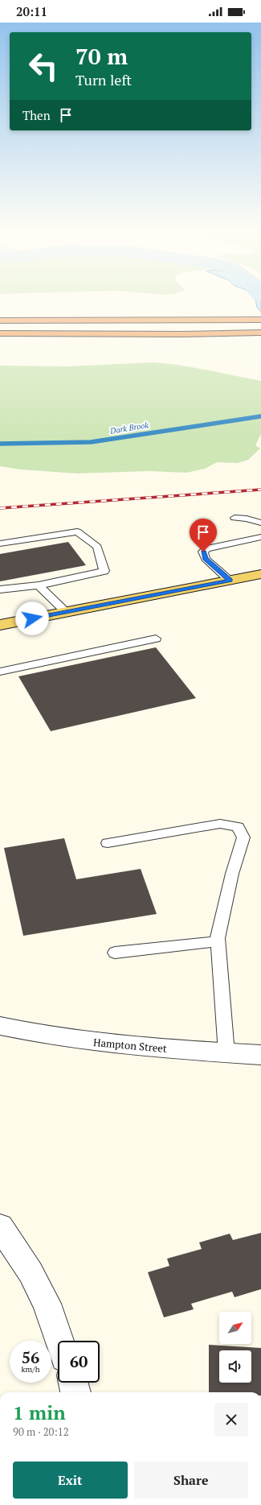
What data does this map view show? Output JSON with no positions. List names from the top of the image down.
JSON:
{
  "streets": {
    "street": ["Hampton Street"]
  },
  "water": ["Dark Brook"],
  "north": "top right",
  "page": {
    "status": "20:11",
    "turn": ["70 m", "Turn left"],
    "then": "Then",
    "speed": "56 km/h",
    "limit": "60",
    "heading": ["1 min", "90 m · 20:12"],
    "buttons": ["Exit", "Share"]
  }
}
